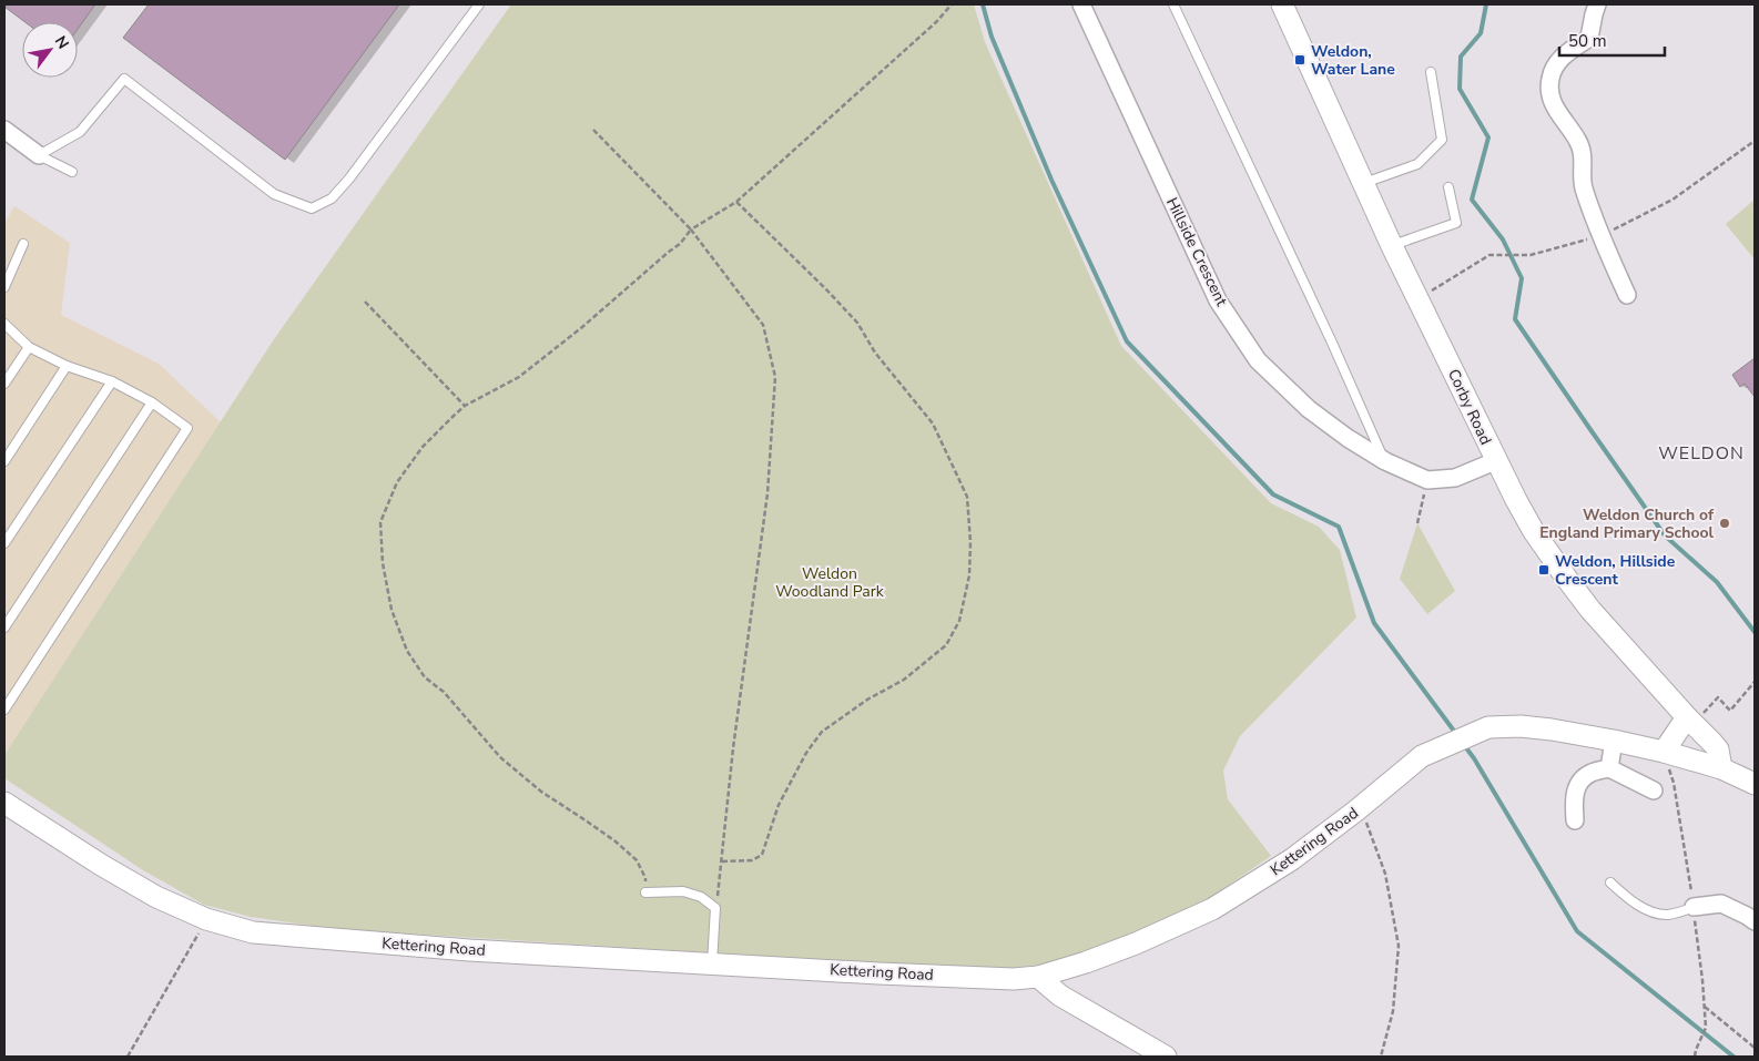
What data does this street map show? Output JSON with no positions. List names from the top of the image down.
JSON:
{
  "streets": {
    "street": ["Hillside Crescent", "Corby Road", "Kettering Road"]
  },
  "crossings": [
    ["Hillside Crescent", "Corby Road"],
    ["Corby Road", "Kettering Road"]
  ],
  "districts": ["WELDON"],
  "parks": ["Weldon Woodland Park"],
  "places": {
    "transit": ["Weldon, Water Lane", "Weldon, Hillside Crescent"],
    "other": ["Weldon Church of England Primary School"]
  },
  "scale_bar": "50 m",
  "north": "top right"
}
